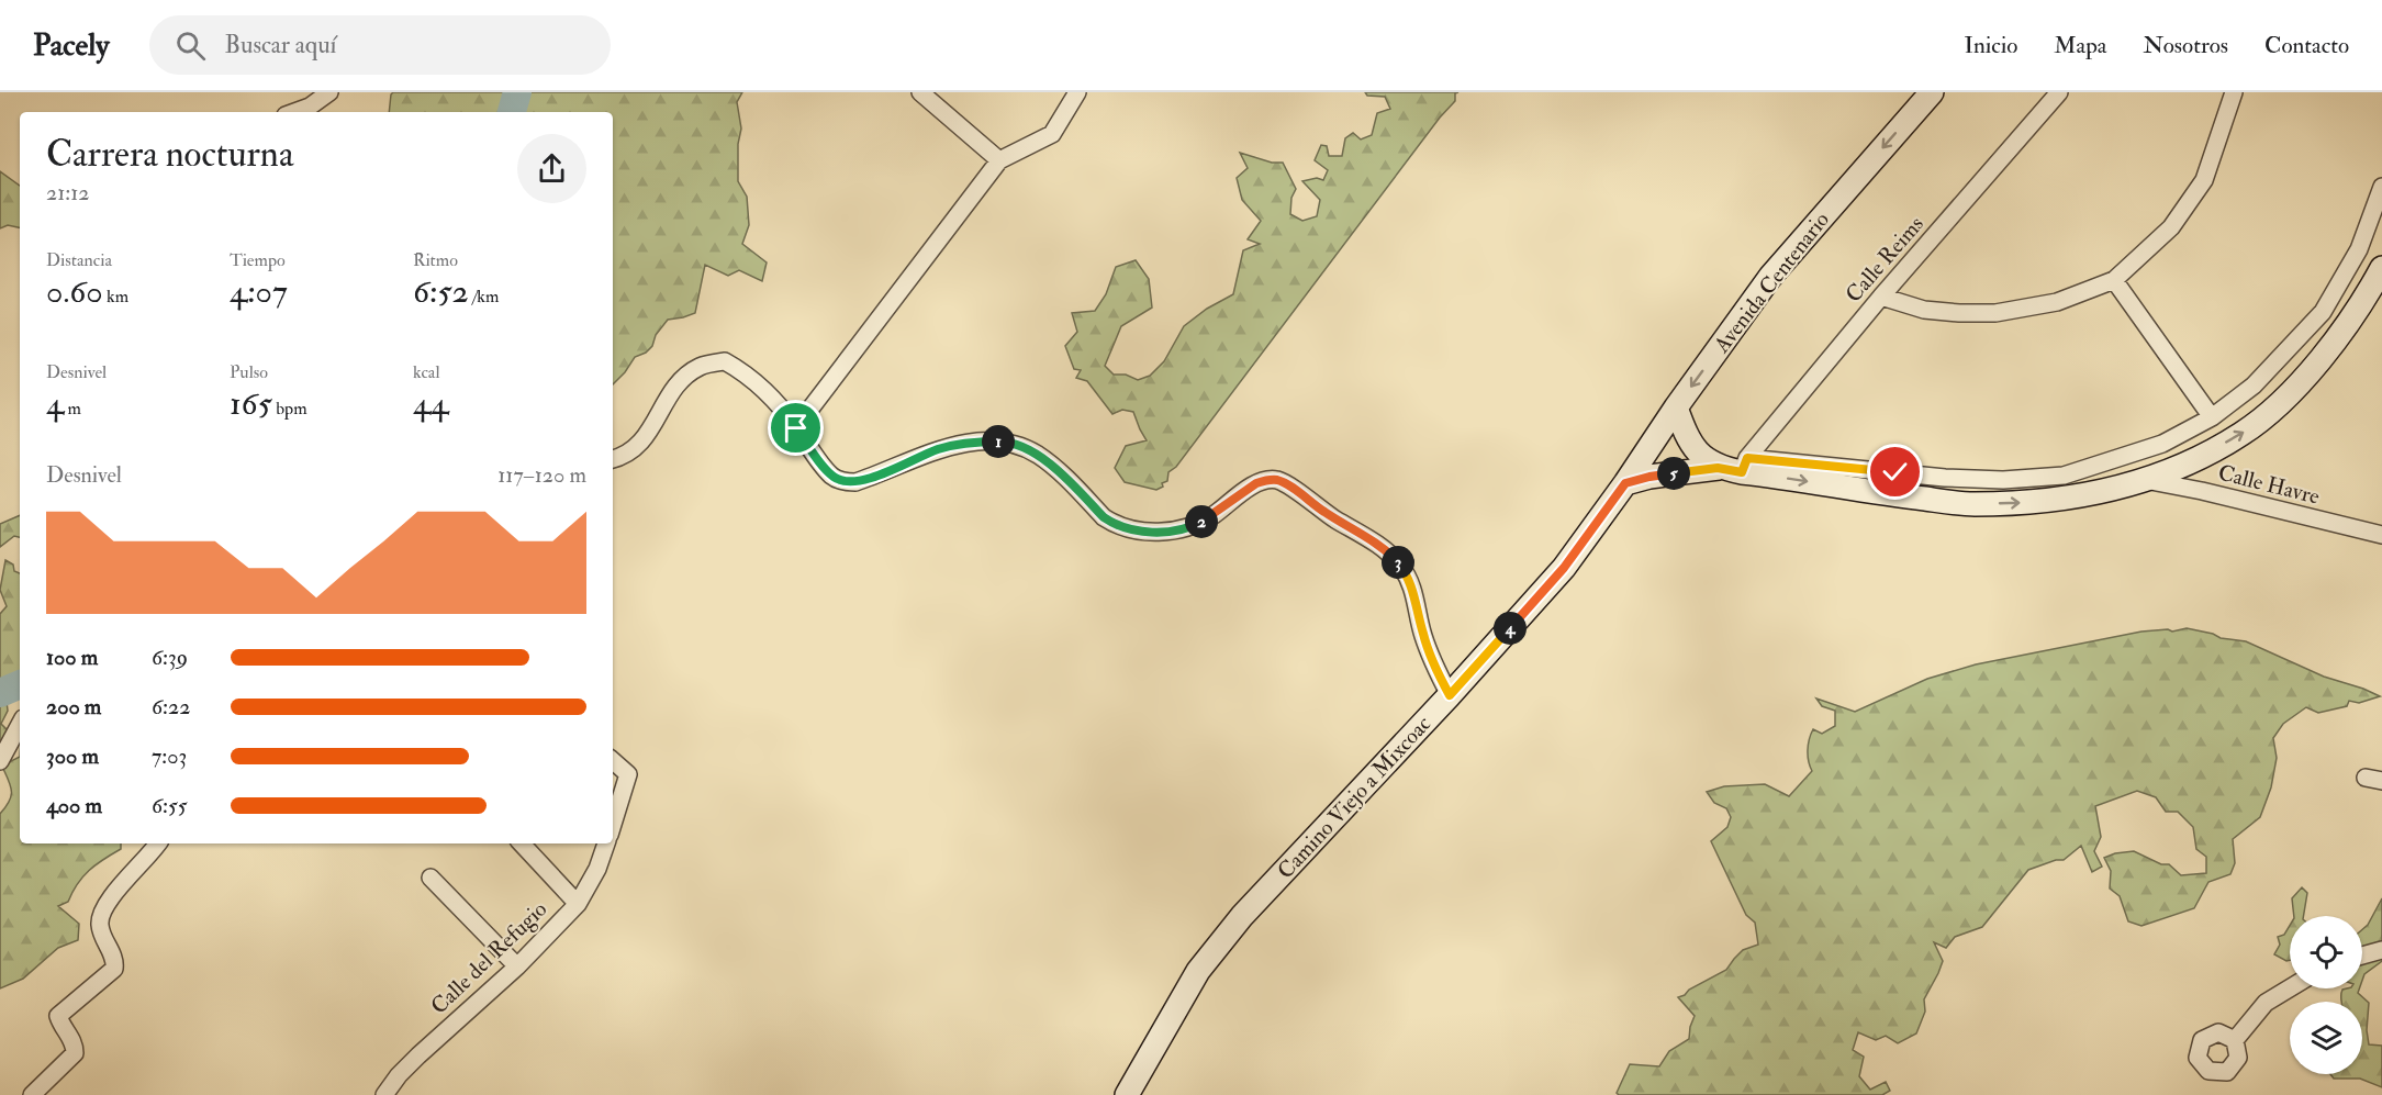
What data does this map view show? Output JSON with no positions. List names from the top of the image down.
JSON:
{
  "streets": {
    "main road": ["Avenida Centenario", "Camino Viejo a Mixcoac"],
    "street": ["Calle Reims", "Calle Havre", "Calle del Refugio"]
  },
  "crossings": [
    ["Avenida Centenario", "Camino Viejo a Mixcoac"]
  ],
  "one_way": ["Avenida Centenario"],
  "page": {
    "header": "Pacely",
    "search": "Buscar aquí",
    "nav": [
      "Inicio",
      "Mapa",
      "Nosotros",
      "Contacto"
    ],
    "heading": ["Carrera nocturna", "21:12"],
    "stats": [
      ["Distancia", "0.60 km"],
      ["Tiempo", "4:07"],
      ["Ritmo", "6:52 /km"],
      ["Desnivel", "4 m"],
      ["Pulso", "165 bpm"],
      ["kcal", "44"]
    ],
    "pins": [
      "1",
      "5",
      "2",
      "3",
      "4"
    ],
    "chart": ["Desnivel", "117–120 m"],
    "list": [
      {
        "name": "100 m",
        "note": "6:39"
      },
      {
        "name": "200 m",
        "note": "6:22"
      },
      {
        "name": "300 m",
        "note": "7:03"
      },
      {
        "name": "400 m",
        "note": "6:55"
      }
    ]
  }
}
